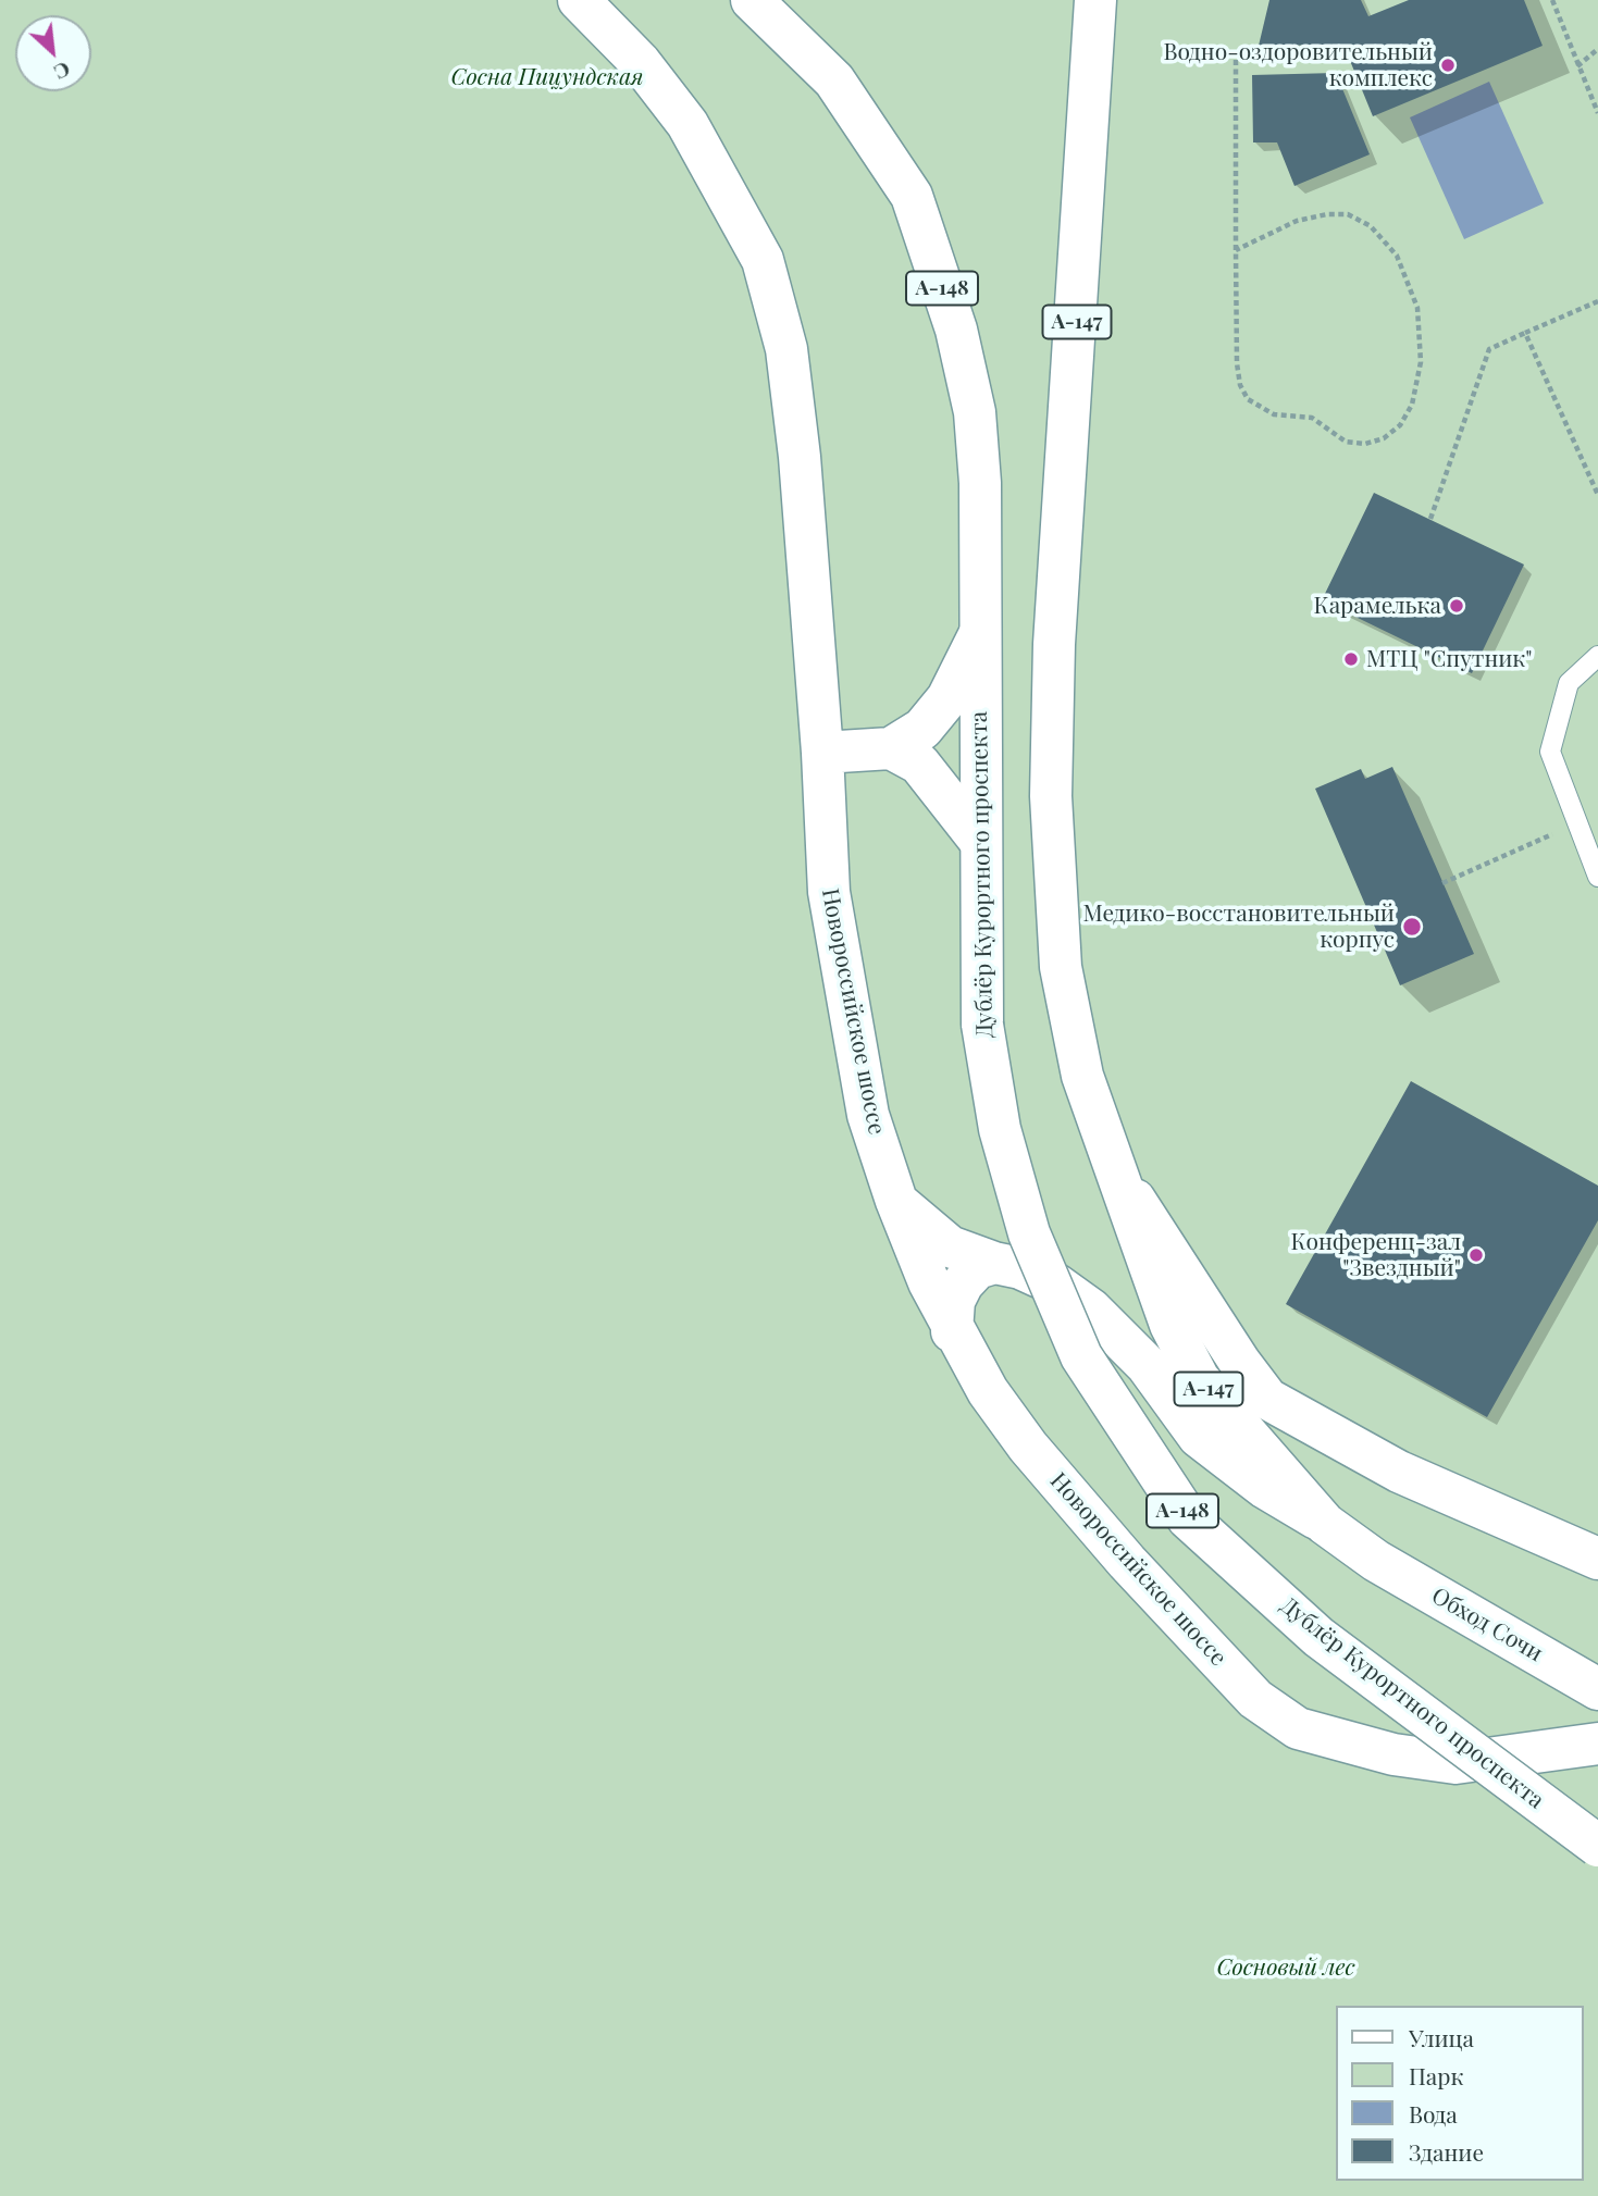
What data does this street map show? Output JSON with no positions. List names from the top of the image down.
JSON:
{
  "streets": {
    "main road": [
      "А-148",
      "А-147",
      "Дублёр Курортного проспекта",
      "Новороссийское шоссе",
      "Обход Сочи"
    ]
  },
  "crossings": [
    ["А-148", "Дублёр Курортного проспекта"],
    ["А-148", "Новороссийское шоссе"],
    ["А-147", "Новороссийское шоссе"],
    ["А-147", "Обход Сочи"]
  ],
  "parks": ["Сосна Пицундская", "Сосновый лес"],
  "places": [
    "Водно-оздоровительный комплекс",
    "Карамелька",
    "МТЦ \"Спутник\"",
    "Медико-восстановительный корпус",
    "Конференц-зал \"Звездный\""
  ],
  "legend": [
    "Улица",
    "Парк",
    "Вода",
    "Здание"
  ],
  "north": "bottom right"
}
